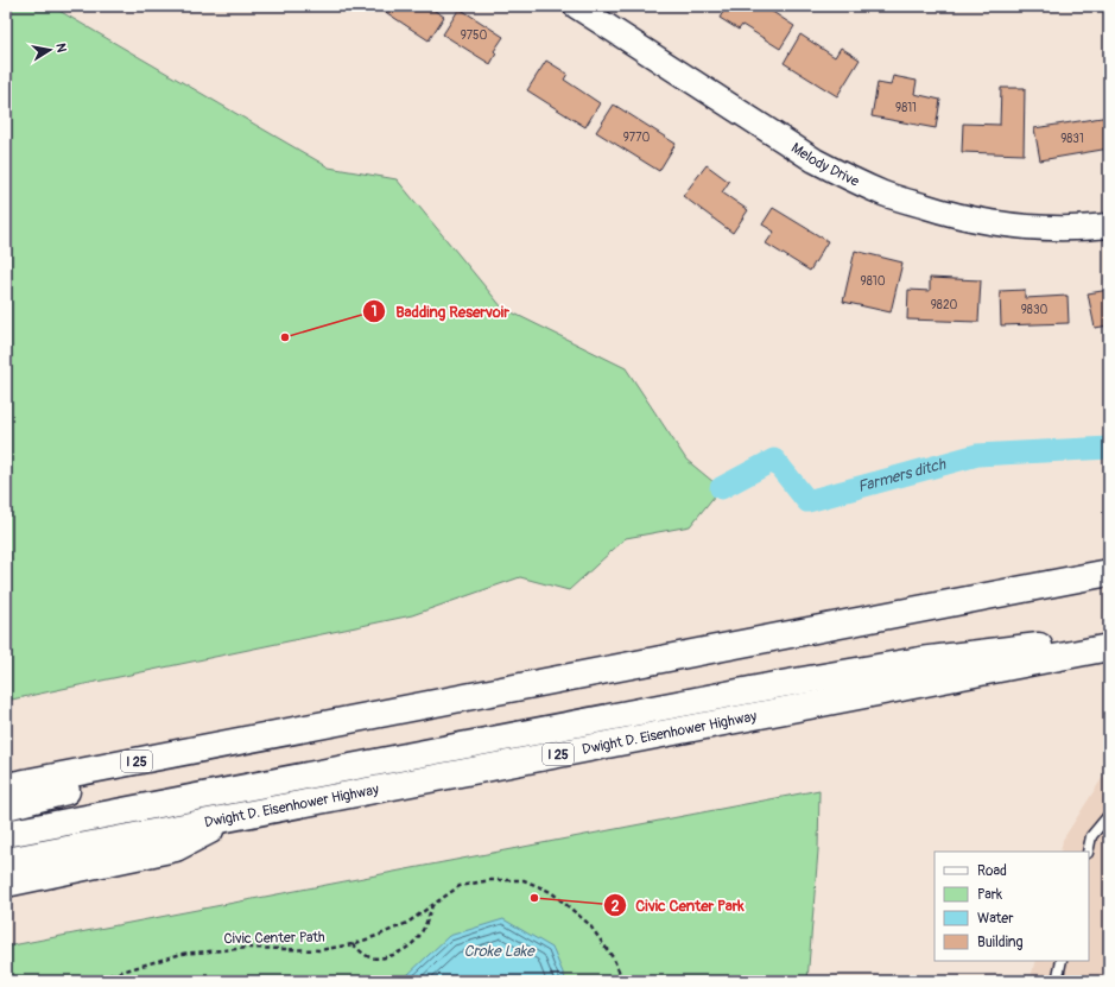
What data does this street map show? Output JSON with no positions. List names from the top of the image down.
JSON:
{
  "streets": {
    "highway": ["Dwight D. Eisenhower Highway", "I 25"],
    "street": ["Melody Drive"],
    "path": ["Civic Center Path"]
  },
  "water": ["Farmers ditch", "Croke Lake"],
  "places": ["Badding Reservoir", "Civic Center Park"],
  "house_numbers": [
    "9750",
    "9811",
    "9770",
    "9831",
    "9810",
    "9820",
    "9830"
  ],
  "legend": [
    "Road",
    "Park",
    "Water",
    "Building"
  ],
  "north": "right"
}
